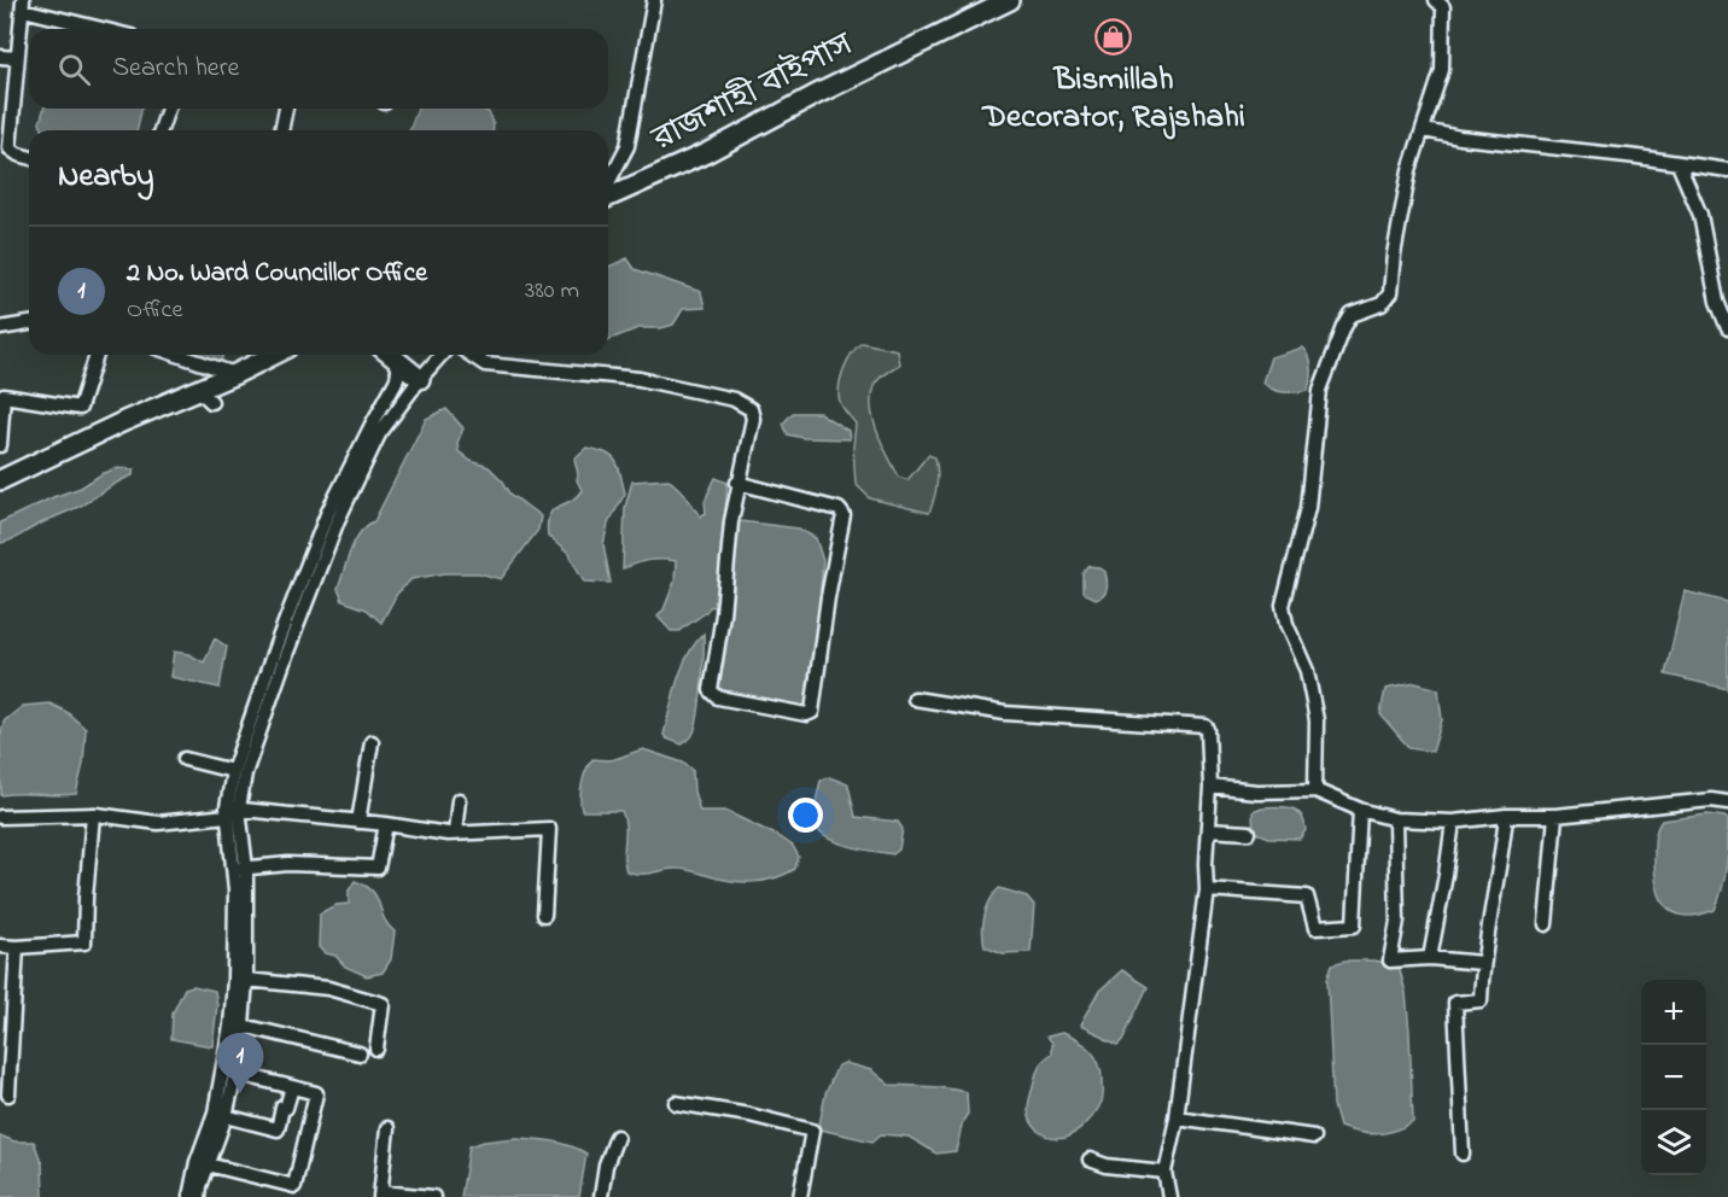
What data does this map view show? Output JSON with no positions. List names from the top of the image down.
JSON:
{
  "streets": {
    "highway": ["রাজশাহী বাইপাস"]
  },
  "places": {
    "shop": ["Bismillah Decorator, Rajshahi"]
  },
  "page": {
    "search": "Search here",
    "heading": "Nearby",
    "list": [
      {
        "mark": "1",
        "name": "2 No. Ward Councillor Office",
        "note": "Office",
        "value": "380 m"
      }
    ],
    "map_buttons": ["+", "−"],
    "pins": "1"
  }
}
